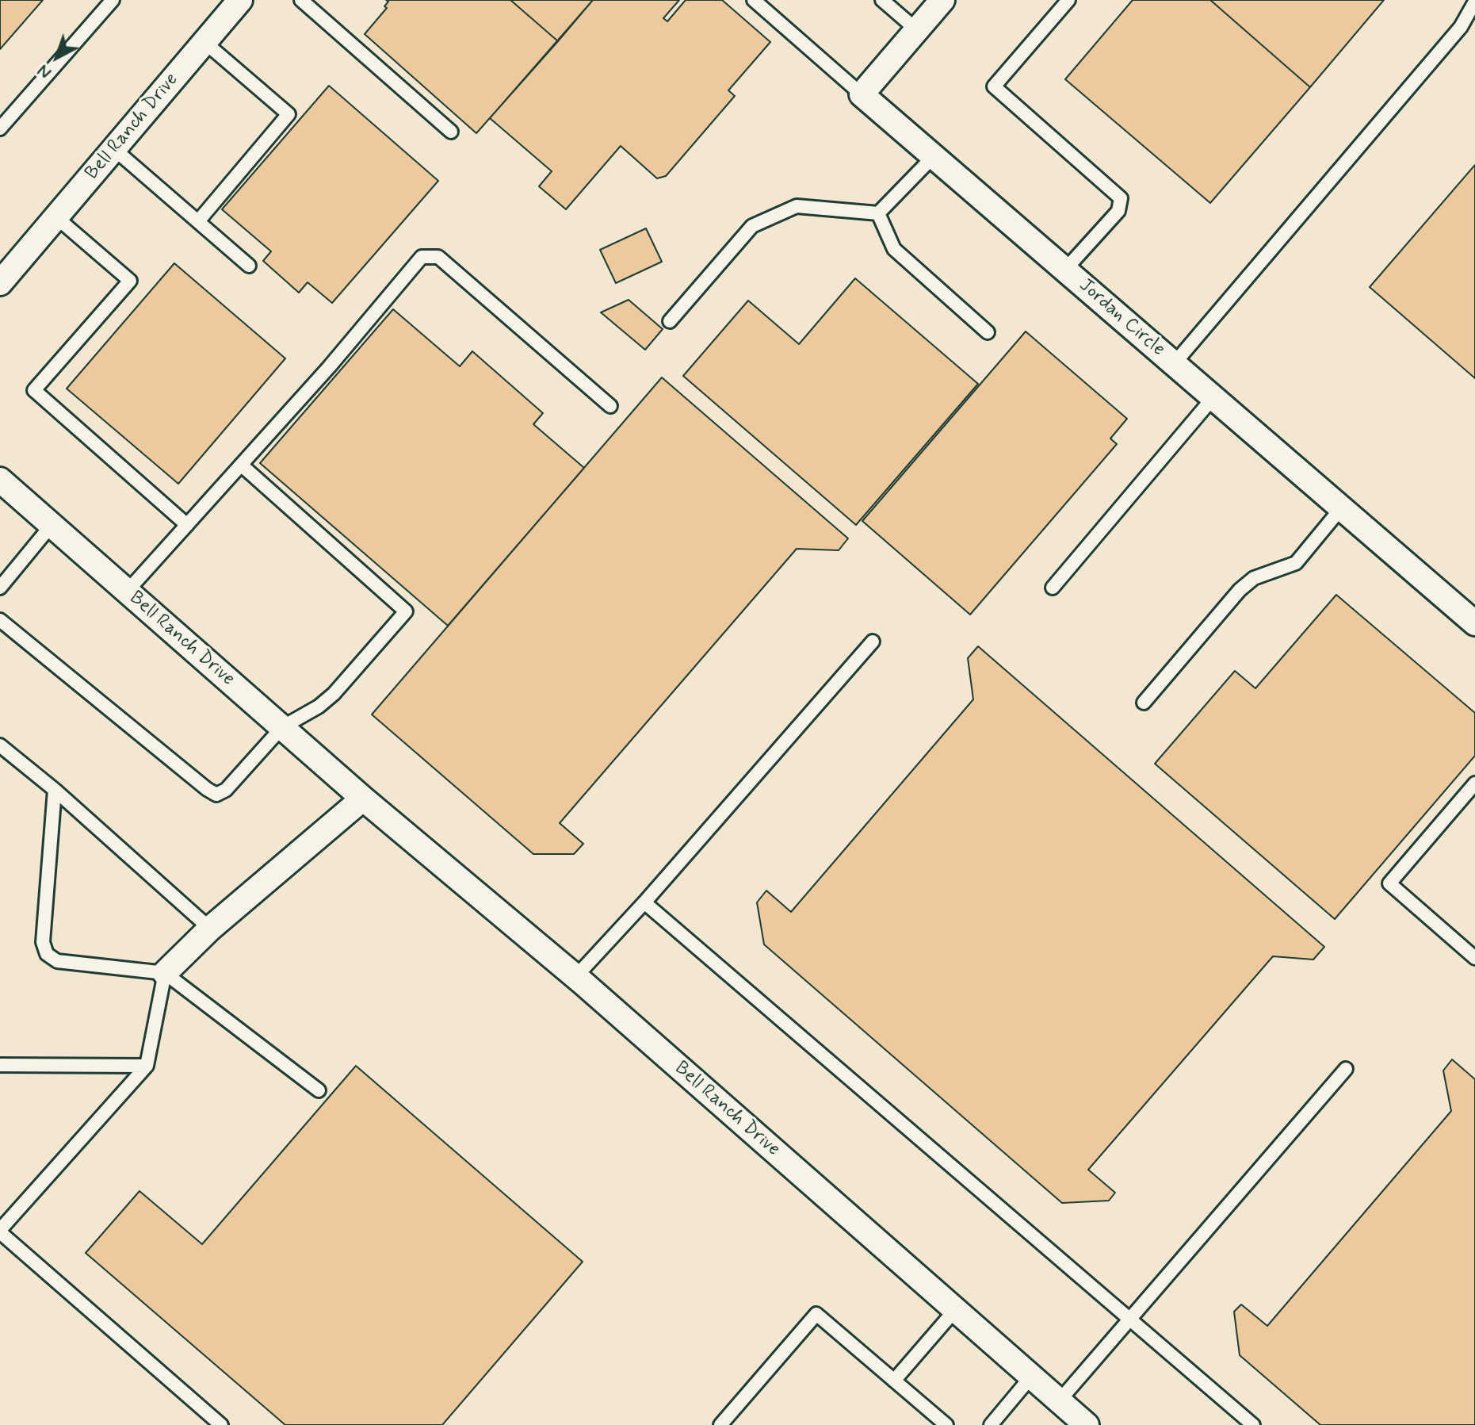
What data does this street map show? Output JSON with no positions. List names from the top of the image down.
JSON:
{
  "streets": {
    "street": ["Bell Ranch Drive", "Jordan Circle"]
  },
  "north": "bottom left"
}
